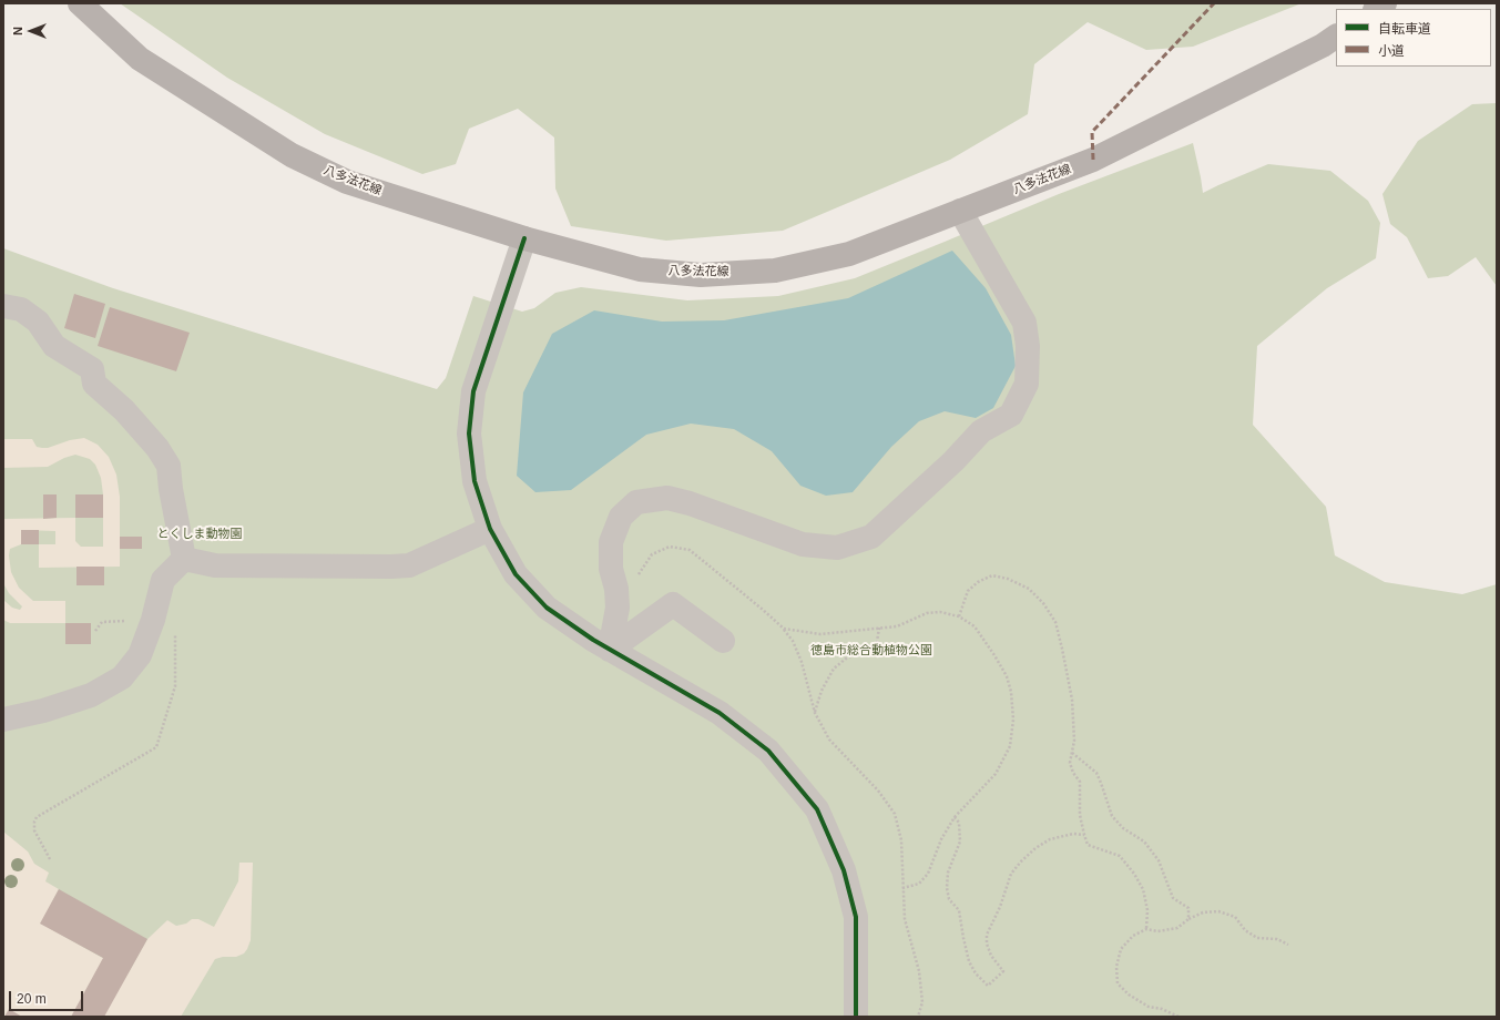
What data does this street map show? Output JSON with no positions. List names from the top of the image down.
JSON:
{
  "streets": {
    "main road": ["八多法花線"]
  },
  "parks": ["とくしま動物園", "徳島市総合動植物公園"],
  "legend": ["自転車道", "小道"],
  "scale_bar": "20 m",
  "north": "left"
}
